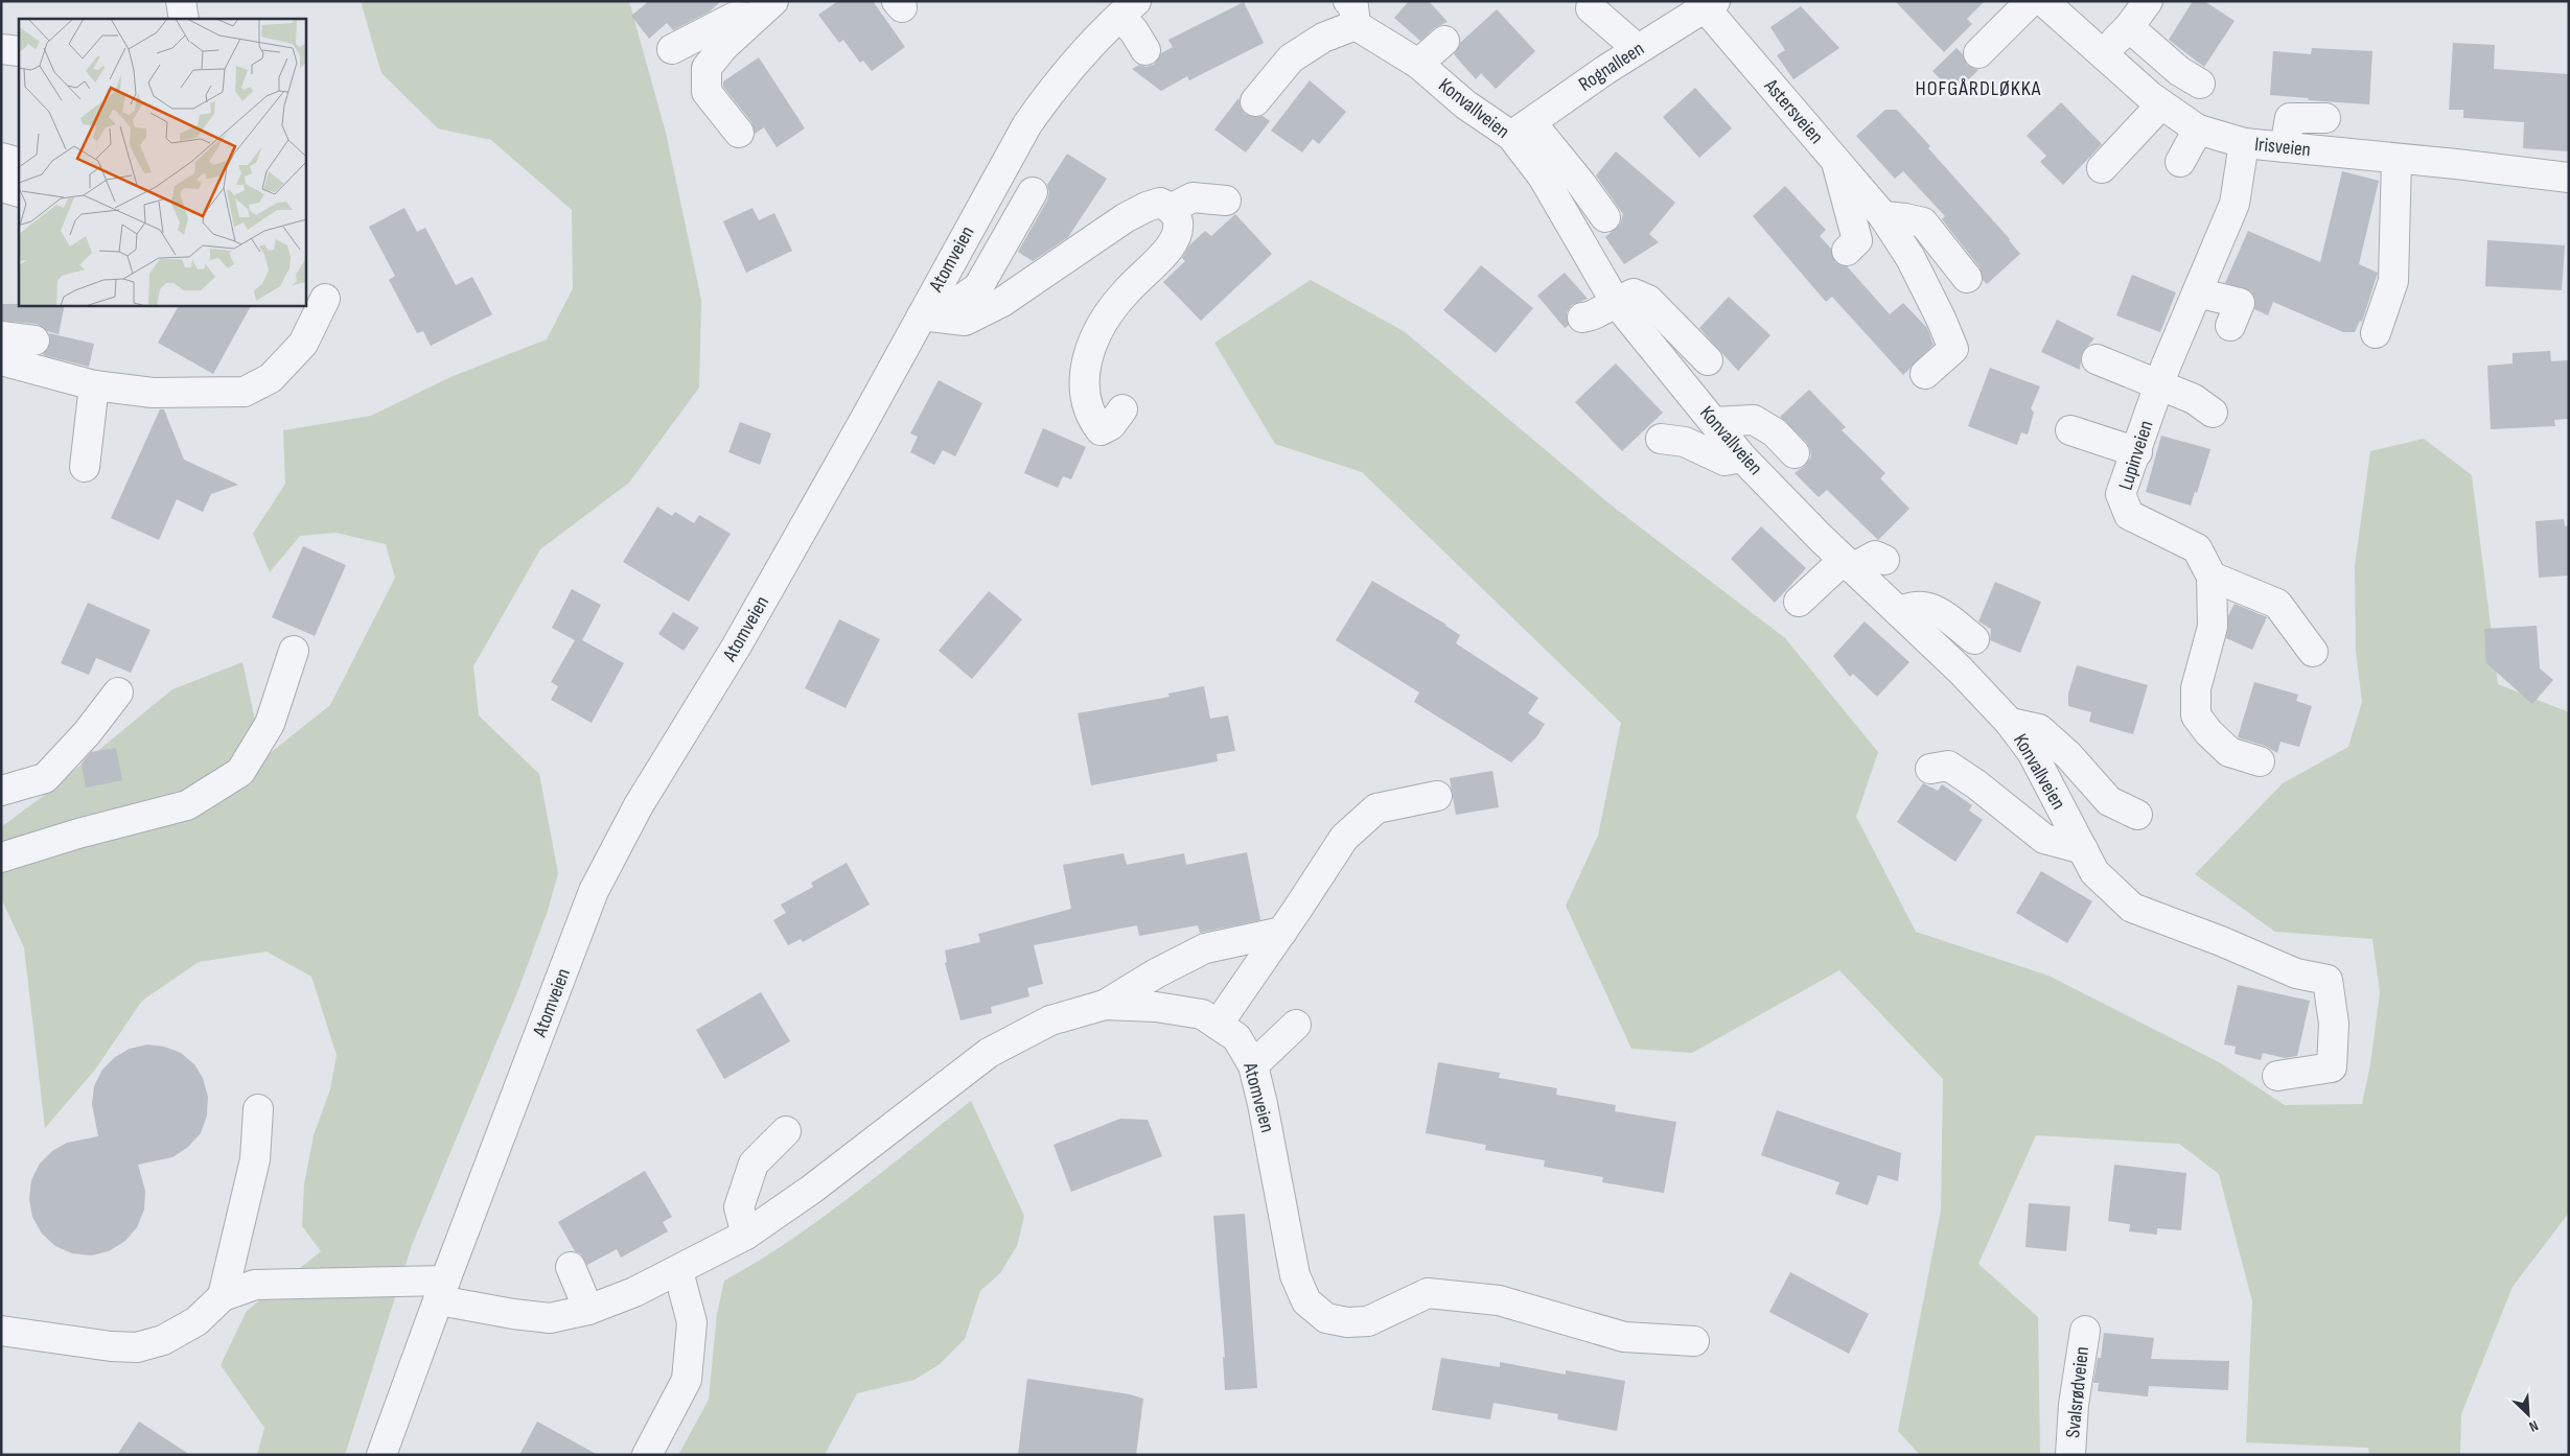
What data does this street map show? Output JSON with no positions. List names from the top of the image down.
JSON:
{
  "streets": {
    "street": [
      "Rognalleen",
      "Konvallveien",
      "Astersveien",
      "Irisveien",
      "Atomveien",
      "Lupinveien",
      "Svalsrødveien"
    ]
  },
  "crossings": [
    ["Rognalleen", "Konvallveien"],
    ["Rognalleen", "Astersveien"],
    ["Irisveien", "Lupinveien"]
  ],
  "districts": ["HOFGÅRDLØKKA"],
  "north": "bottom right"
}
